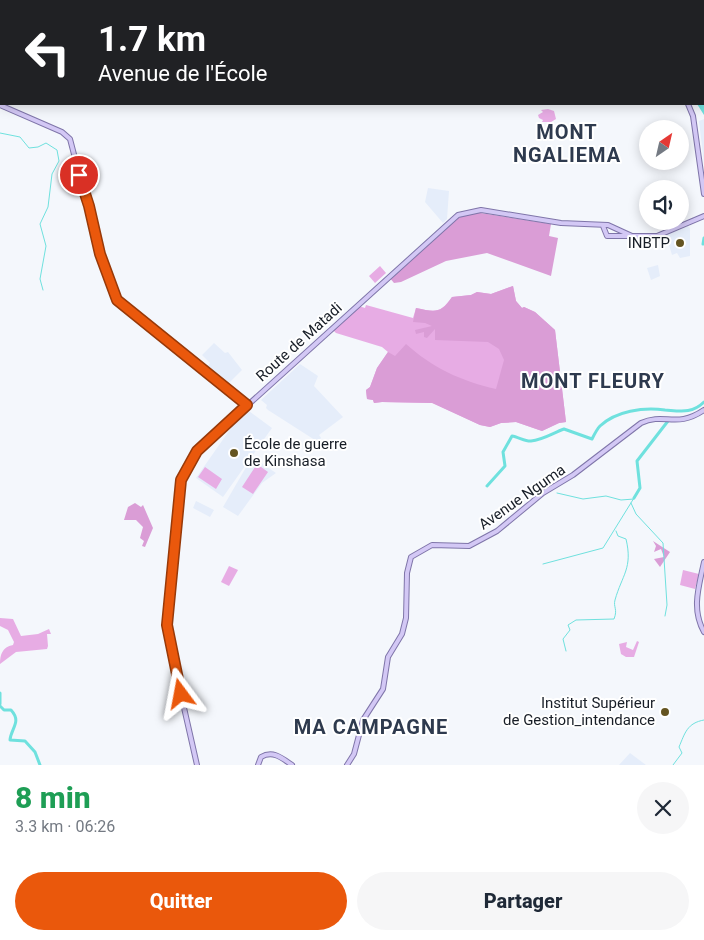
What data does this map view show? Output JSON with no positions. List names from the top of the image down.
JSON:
{
  "streets": {
    "main road": ["Route de Matadi", "Avenue Nguma"]
  },
  "districts": ["MONT NGALIEMA", "MONT FLEURY", "MA CAMPAGNE"],
  "places": ["INBTP", "École de guerre de Kinshasa", "Institut Supérieur de Gestion_intendance"],
  "north": "top right",
  "page": {
    "turn": ["1.7 km", "Avenue de l'École"],
    "heading": ["8 min", "3.3 km · 06:26"],
    "buttons": ["Quitter", "Partager"]
  }
}
